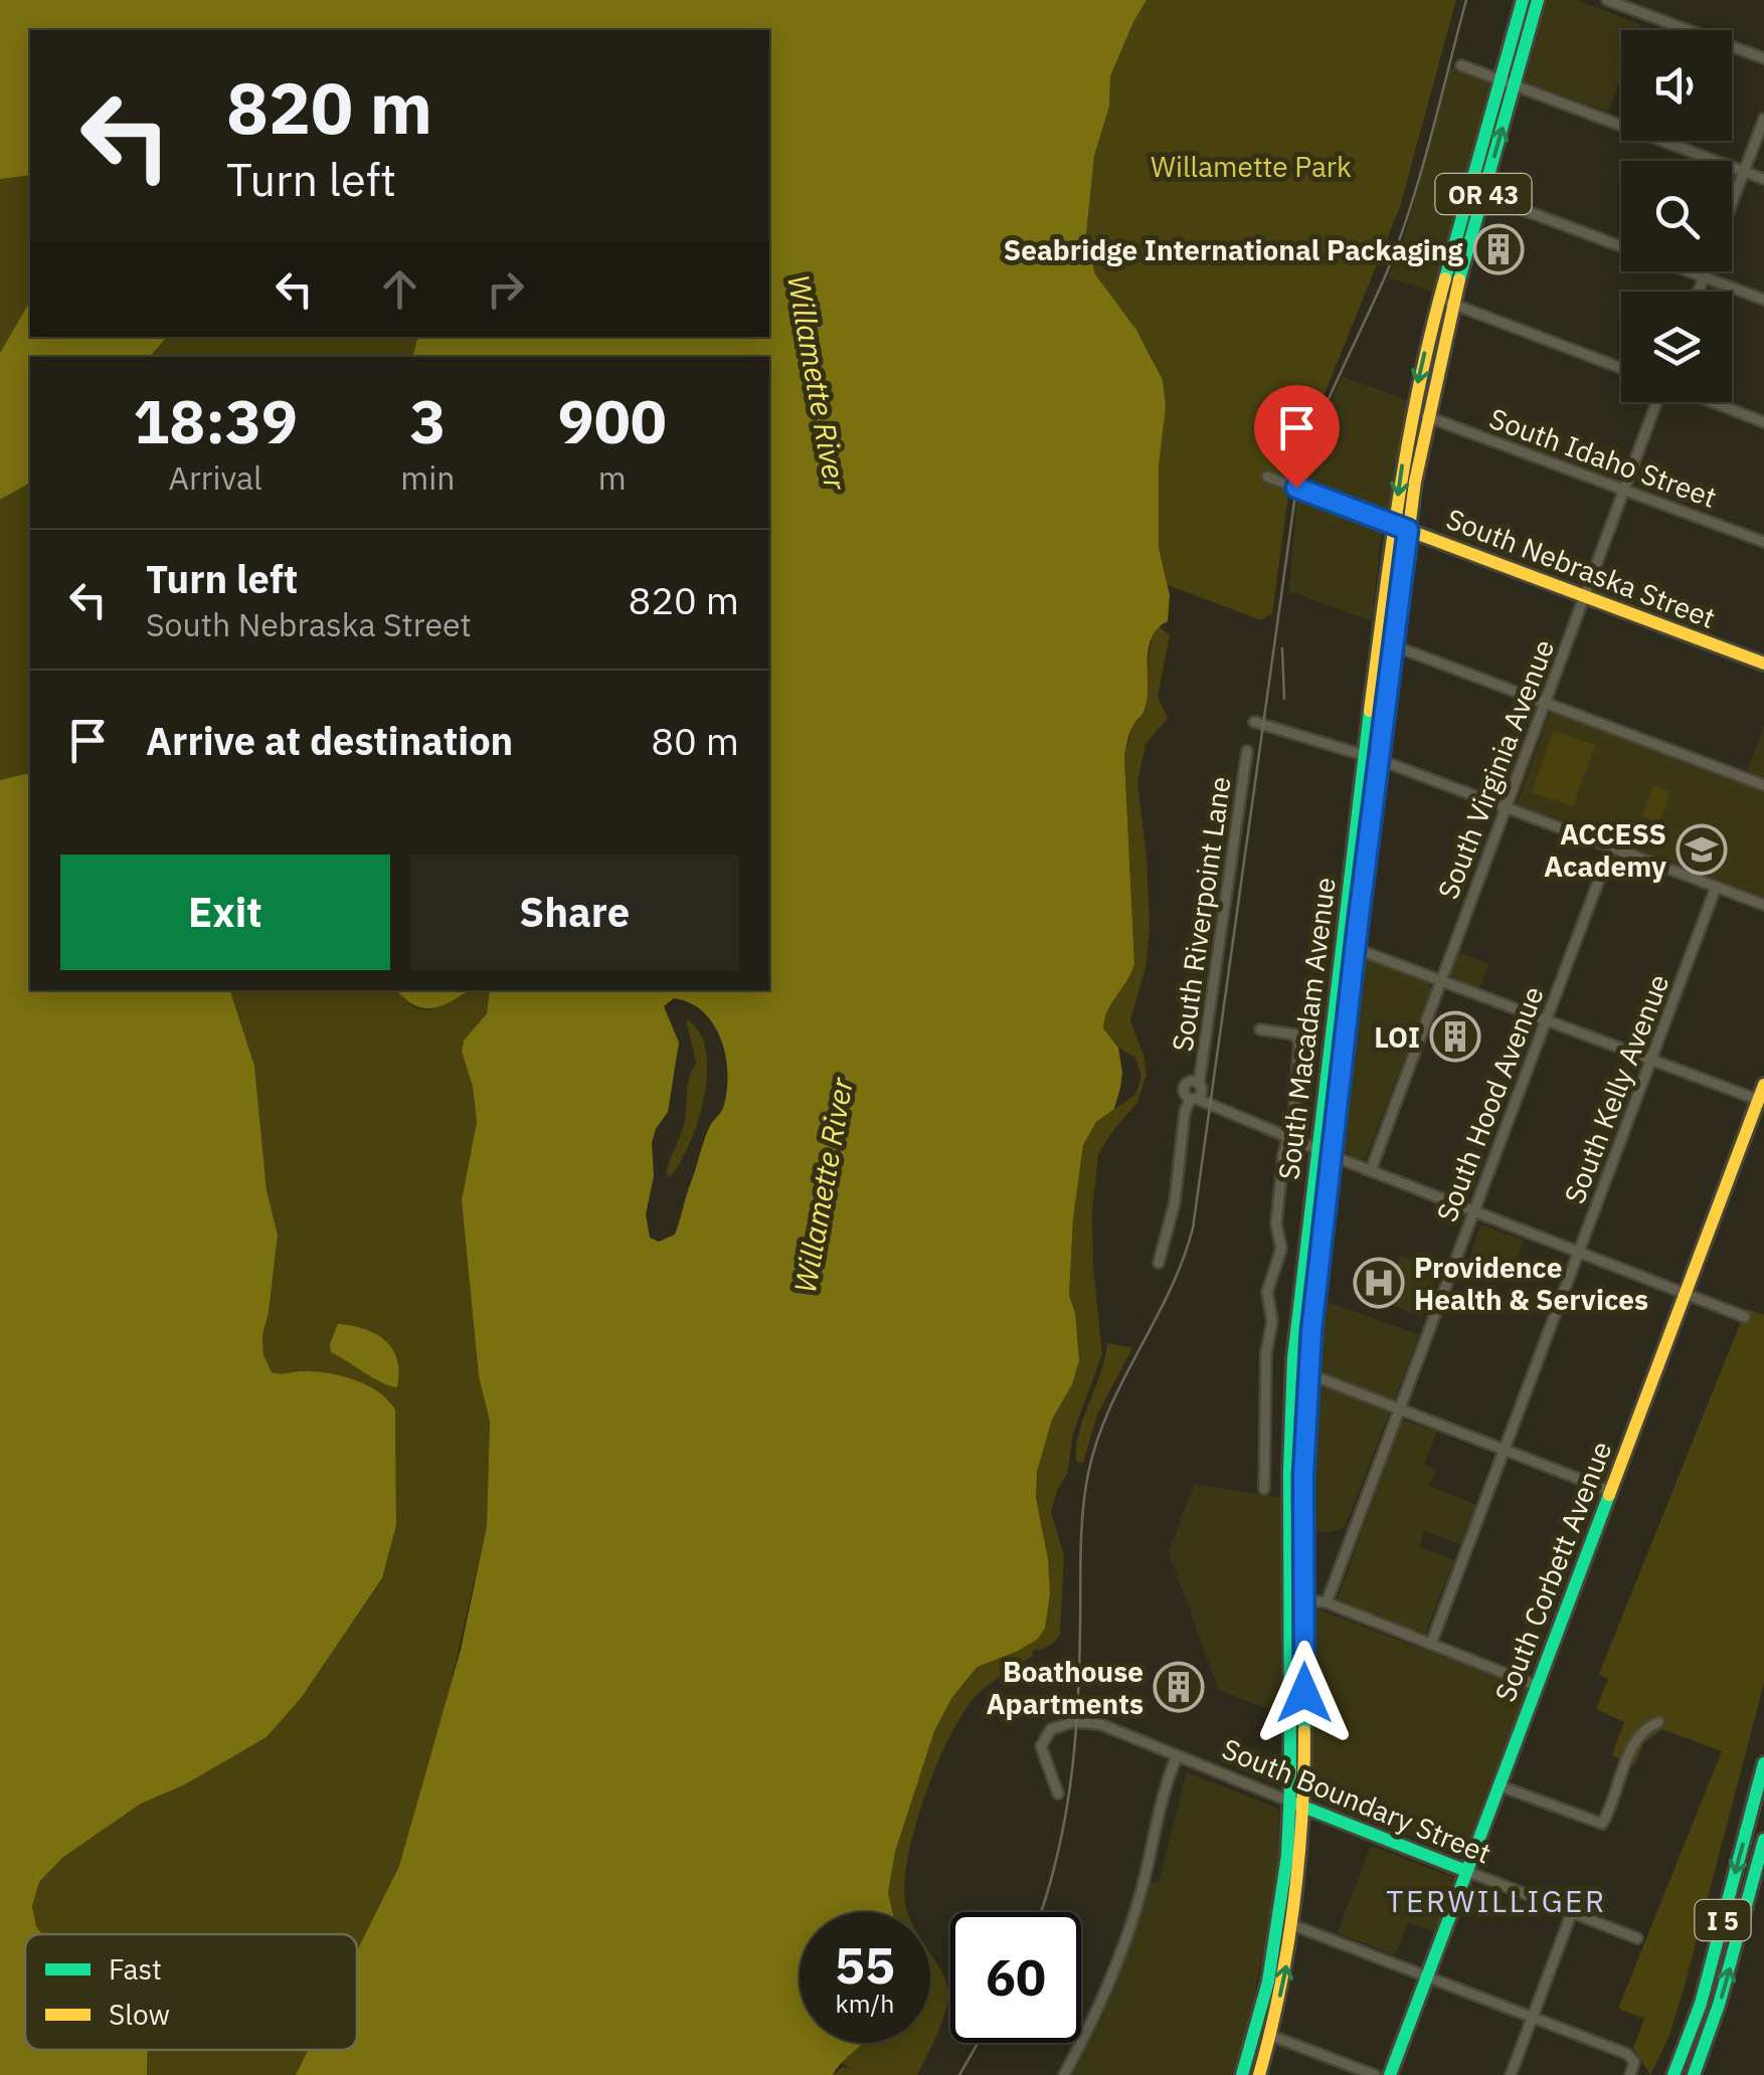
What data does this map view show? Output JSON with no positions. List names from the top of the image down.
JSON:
{
  "streets": {
    "main road": [
      "OR 43",
      "South Nebraska Street",
      "South Macadam Avenue",
      "South Corbett Avenue",
      "South Boundary Street",
      "I 5"
    ],
    "street": [
      "South Idaho Street",
      "South Virginia Avenue",
      "South Riverpoint Lane",
      "South Kelly Avenue",
      "South Hood Avenue"
    ]
  },
  "crossings": [
    ["South Idaho Street", "South Virginia Avenue"],
    ["South Idaho Street", "South Macadam Avenue"],
    ["South Nebraska Street", "South Virginia Avenue"],
    ["South Nebraska Street", "South Macadam Avenue"],
    ["South Macadam Avenue", "South Boundary Street"],
    ["South Corbett Avenue", "South Boundary Street"]
  ],
  "districts": ["TERWILLIGER"],
  "water": ["Willamette River"],
  "parks": ["Willamette Park"],
  "places": {
    "building": ["Seabridge International Packaging", "LOI", "Boathouse Apartments"],
    "school or university": ["ACCESS Academy"],
    "hospital": ["Providence Health & Services"]
  },
  "legend": ["Fast", "Slow"],
  "page": {
    "turn": ["820 m", "Turn left"],
    "eta": [
      "18:39",
      "Arrival",
      "3",
      "min",
      "900",
      "m"
    ],
    "list": [
      {
        "name": "Turn left",
        "note": "South Nebraska Street",
        "value": "820 m"
      },
      {
        "name": "Arrive at destination",
        "value": "80 m"
      }
    ],
    "buttons": ["Exit", "Share"],
    "speed": "55 km/h",
    "limit": "60"
  }
}
